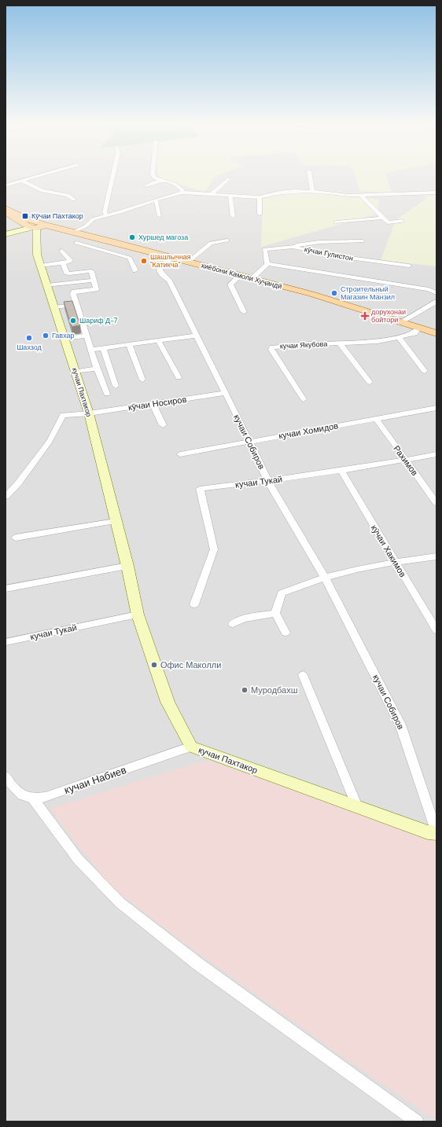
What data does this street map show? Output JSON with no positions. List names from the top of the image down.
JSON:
{
  "streets": {
    "main road": ["хиёбони Камоли Хуҷандӣ", "кучаи Пахтакор"],
    "street": [
      "кӯчаи Гулистон",
      "кучаи Якубова",
      "кӯчаи Носиров",
      "кучаи Хомидов",
      "кучаи Собиров",
      "Рахимов",
      "кучаи Тукай",
      "кӯчаи Хакимов",
      "кучаи Набиев"
    ]
  },
  "crossings": [
    ["хиёбони Камоли Хуҷандӣ", "кучаи Якубова"],
    ["хиёбони Камоли Хуҷандӣ", "кучаи Пахтакор"],
    ["хиёбони Камоли Хуҷандӣ", "кучаи Собиров"],
    ["кучаи Пахтакор", "кӯчаи Носиров"],
    ["кучаи Пахтакор", "кучаи Собиров"],
    ["кучаи Пахтакор", "кучаи Тукай"],
    ["кучаи Пахтакор", "кучаи Набиев"],
    ["кӯчаи Носиров", "кучаи Собиров"],
    ["кучаи Хомидов", "кучаи Собиров"],
    ["кучаи Хомидов", "Рахимов"],
    ["кучаи Собиров", "кучаи Тукай"],
    ["Рахимов", "кучаи Тукай"],
    ["кучаи Тукай", "кӯчаи Хакимов"]
  ],
  "places": {
    "transit": ["Кӯчаи Пахтакор"],
    "other": [
      "Хуршед магоза",
      "Шашлычная \"Катикча\"",
      "Строительный Магазин Манзил",
      "Шариф Д-7",
      "Гавхар",
      "Шахзод",
      "Офис Маколли",
      "Муродбахш"
    ],
    "health": ["дорухонаи бойтори"]
  }
}
